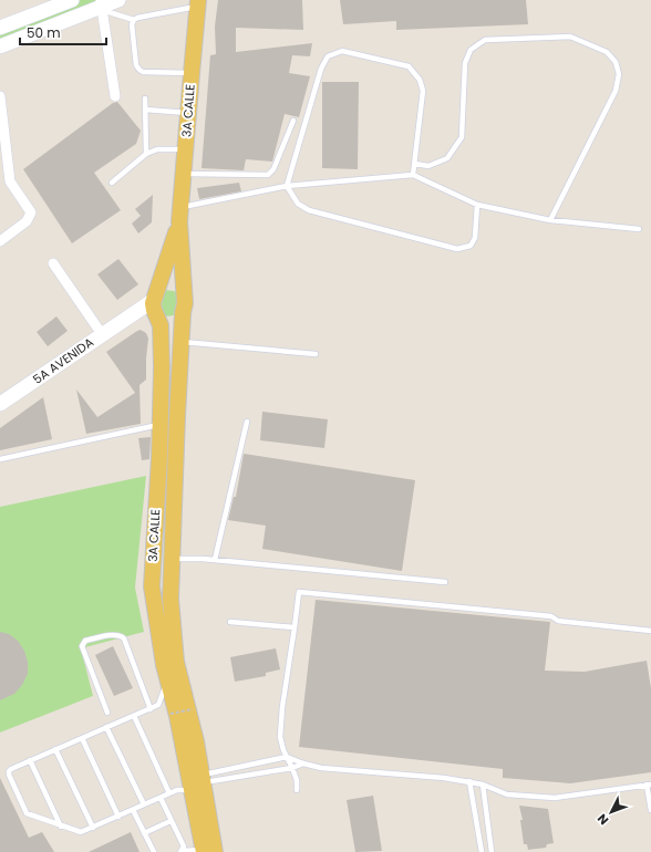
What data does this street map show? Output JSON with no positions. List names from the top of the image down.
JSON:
{
  "streets": {
    "main road": ["3A CALLE", "5A AVENIDA"]
  },
  "crossings": [
    ["3A CALLE", "5A AVENIDA"]
  ],
  "scale_bar": "50 m",
  "north": "bottom left"
}
